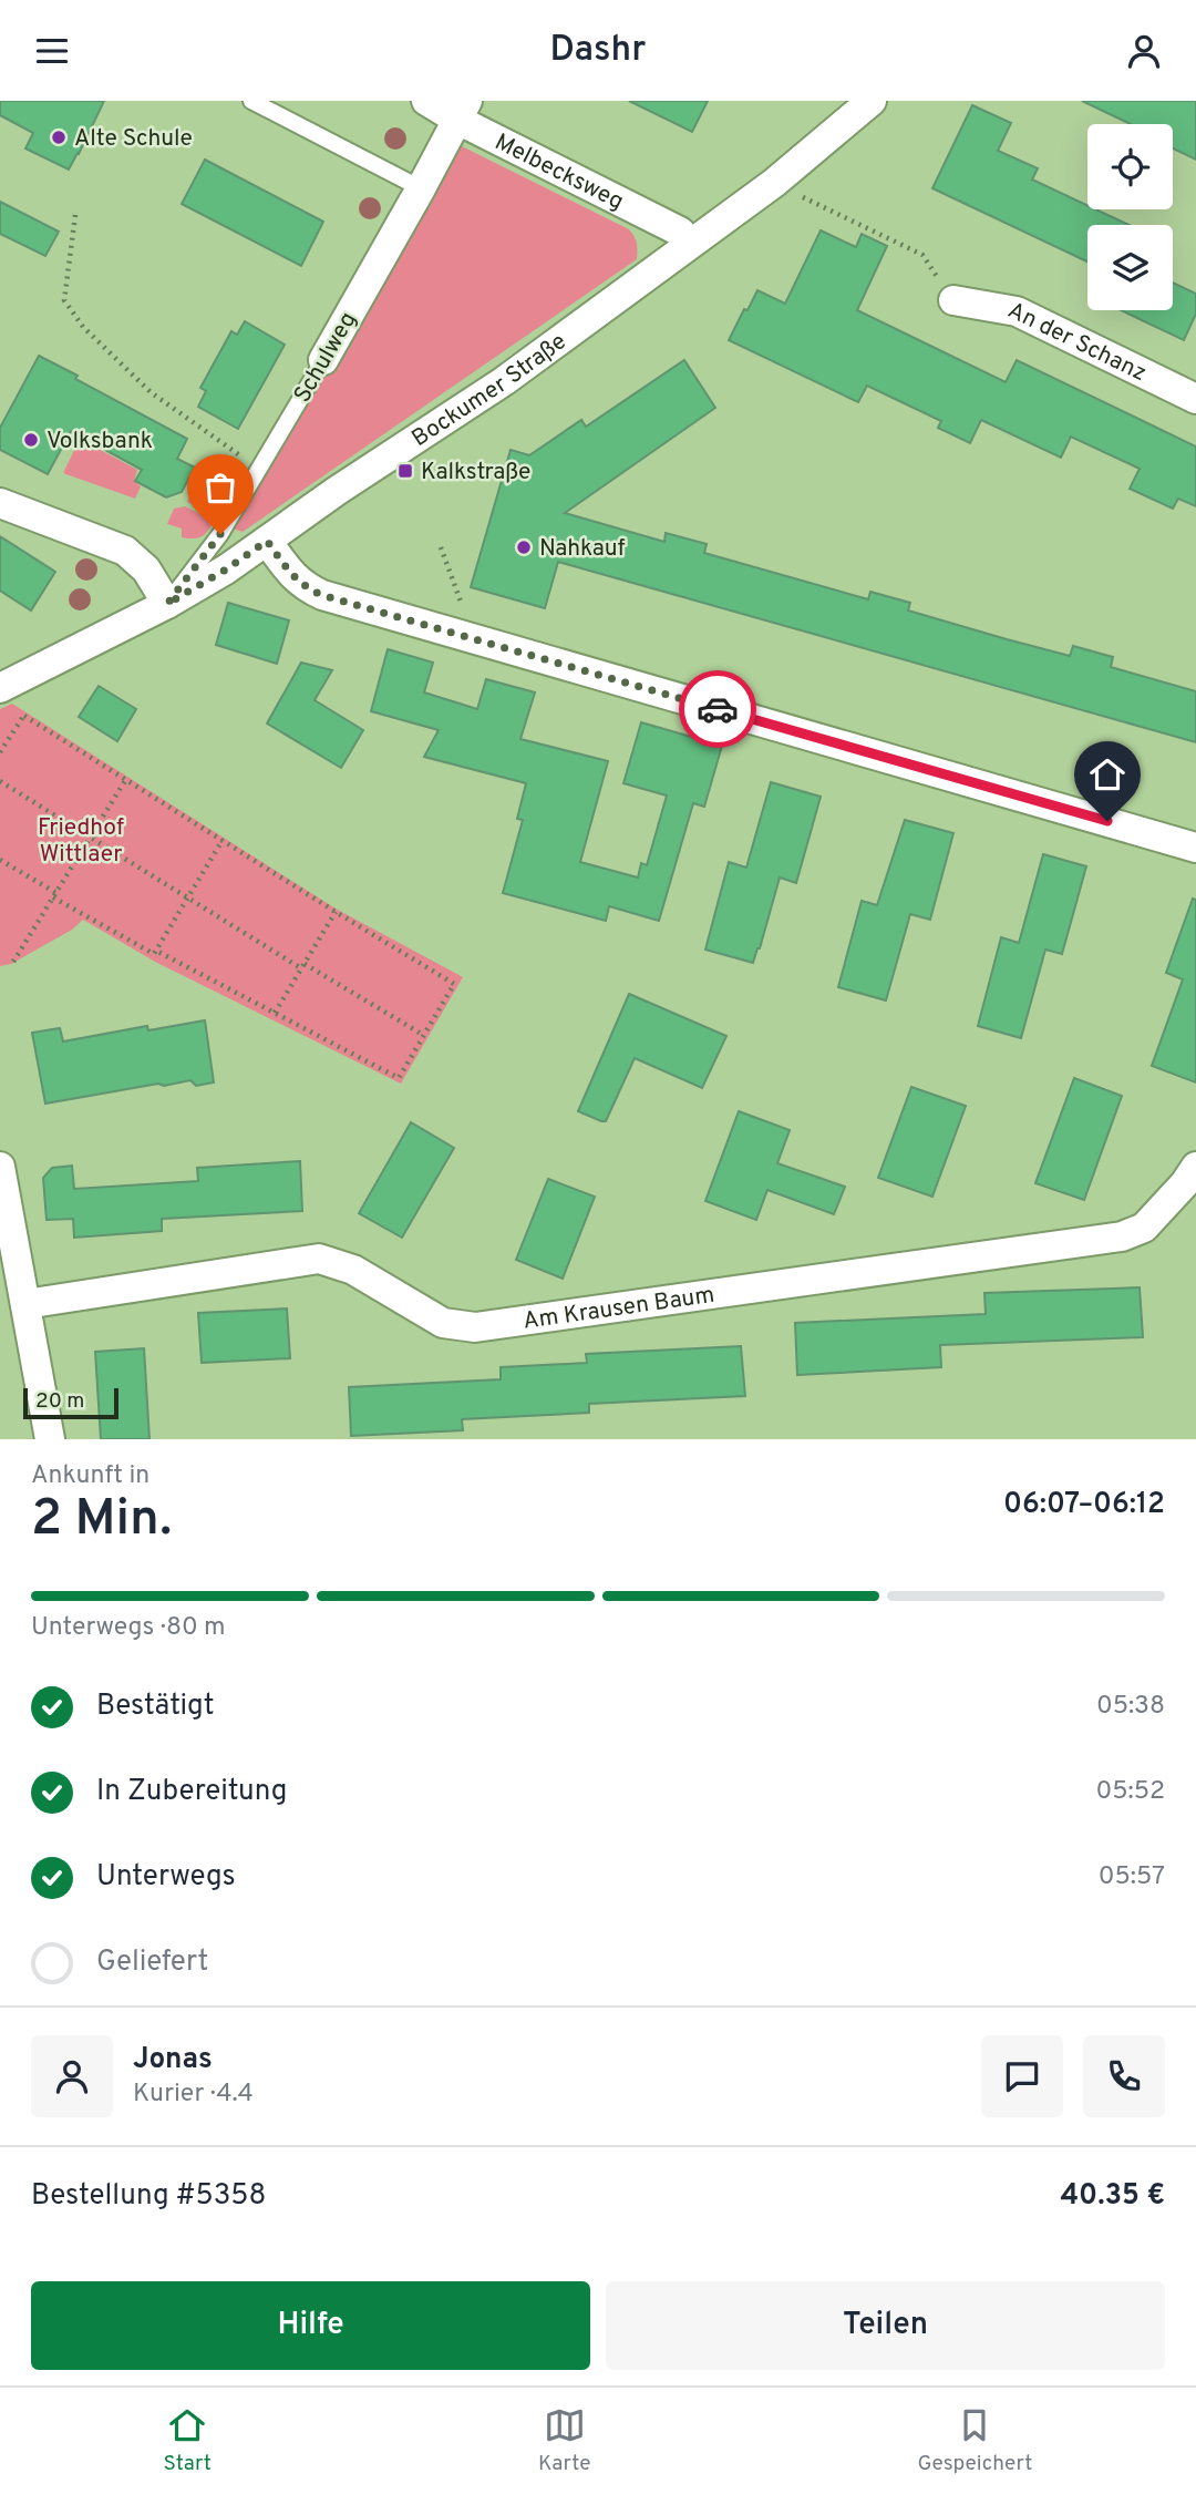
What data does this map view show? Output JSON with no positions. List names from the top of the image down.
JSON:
{
  "streets": {
    "street": [
      "Melbecksweg",
      "An der Schanz",
      "Schulweg",
      "Bockumer Straße",
      "Am Krausen Baum"
    ]
  },
  "crossings": [
    ["Melbecksweg", "Schulweg"],
    ["Melbecksweg", "Bockumer Straße"],
    ["Schulweg", "Bockumer Straße"]
  ],
  "parks": ["Friedhof Wittlaer"],
  "places": {
    "other": ["Alte Schule", "Volksbank", "Nahkauf"],
    "transit": ["Kalkstraße"]
  },
  "scale_bar": "20 m",
  "page": {
    "header": "Dashr",
    "scale": "20 m",
    "heading": ["2 Min.", "Ankunft in", "06:07–06:12"],
    "panel": [
      "Jonas",
      "Kurier · 4.4",
      "Bestellung #5358",
      "40.35 €"
    ],
    "bar": "Unterwegs · 80 m",
    "list": [
      ["Bestätigt", "05:38"],
      ["In Zubereitung", "05:52"],
      ["Unterwegs", "05:57"],
      "Geliefert"
    ],
    "buttons": ["Hilfe", "Teilen"],
    "tabs": ["Start", "Karte", "Gespeichert"]
  }
}
